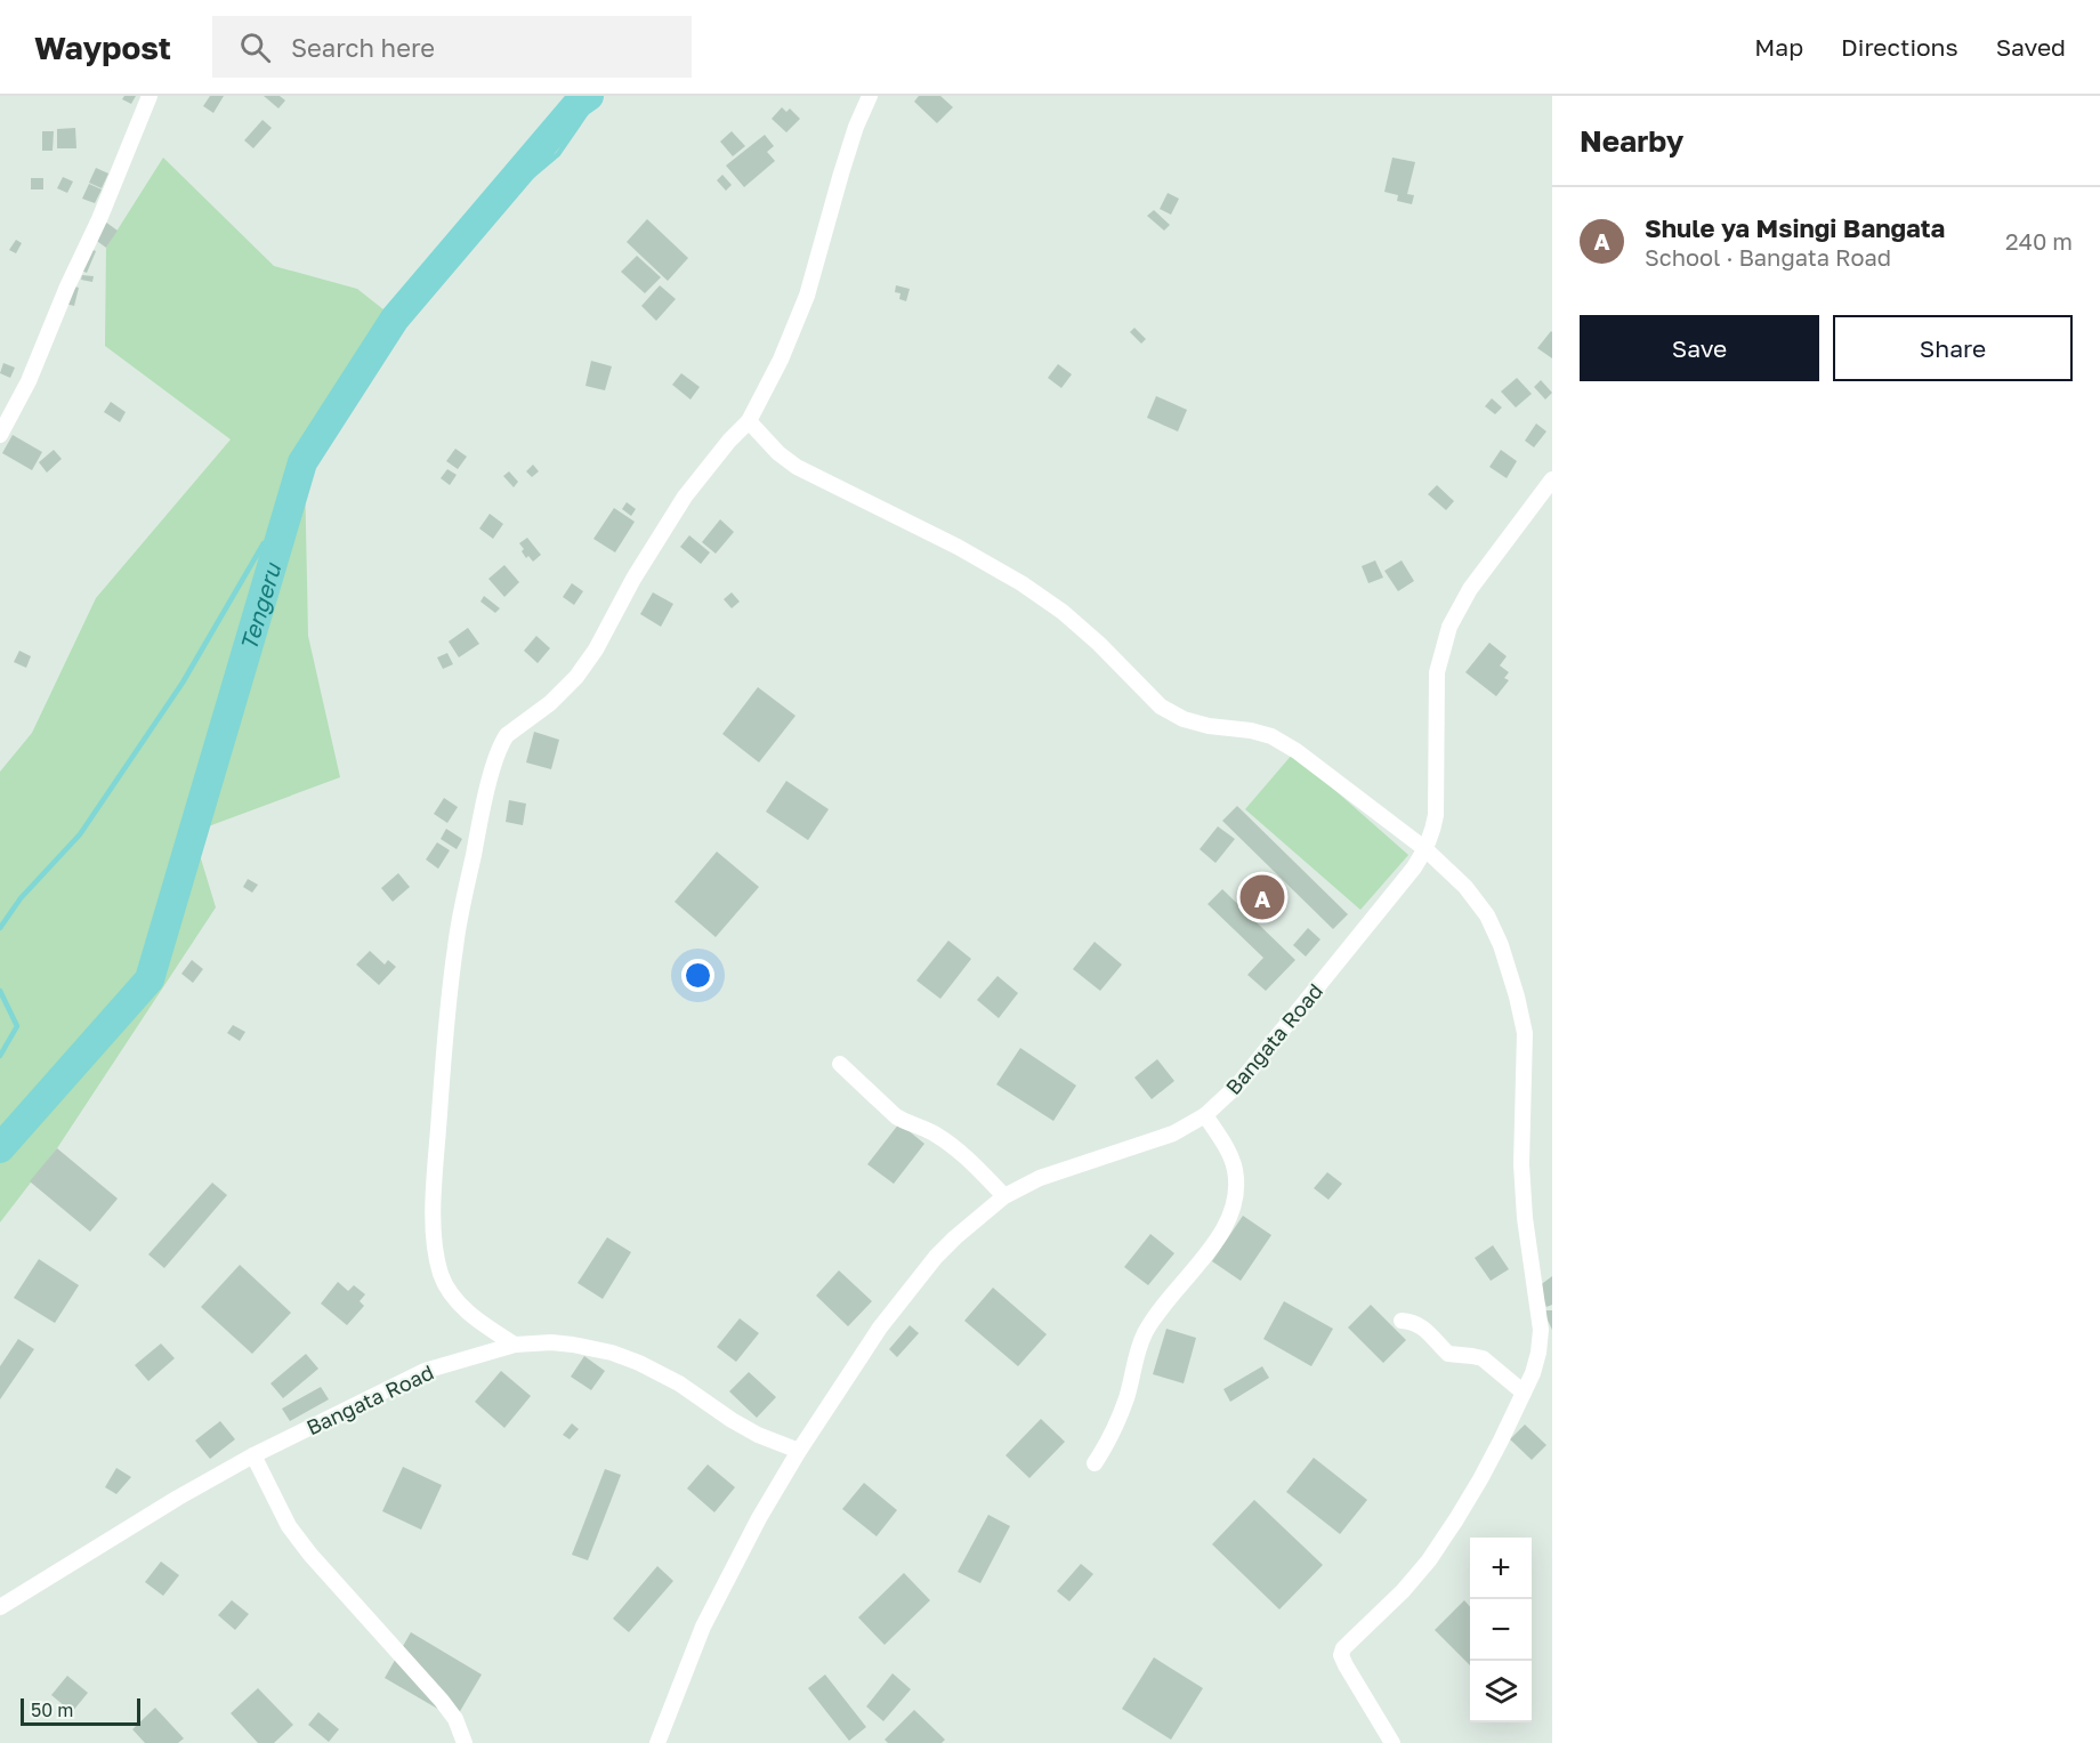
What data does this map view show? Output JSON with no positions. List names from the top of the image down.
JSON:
{
  "streets": {
    "street": ["Bangata Road"]
  },
  "water": ["Tengeru"],
  "scale_bar": "50 m",
  "page": {
    "header": "Waypost",
    "search": "Search here",
    "nav": ["Map", "Directions", "Saved"],
    "heading": "Nearby",
    "list": [
      {
        "mark": "A",
        "name": "Shule ya Msingi Bangata",
        "note": "School · Bangata Road",
        "value": "240 m"
      }
    ],
    "buttons": ["Save", "Share"],
    "pins": "A",
    "map_buttons": ["+", "−"],
    "scale": "50 m"
  }
}
